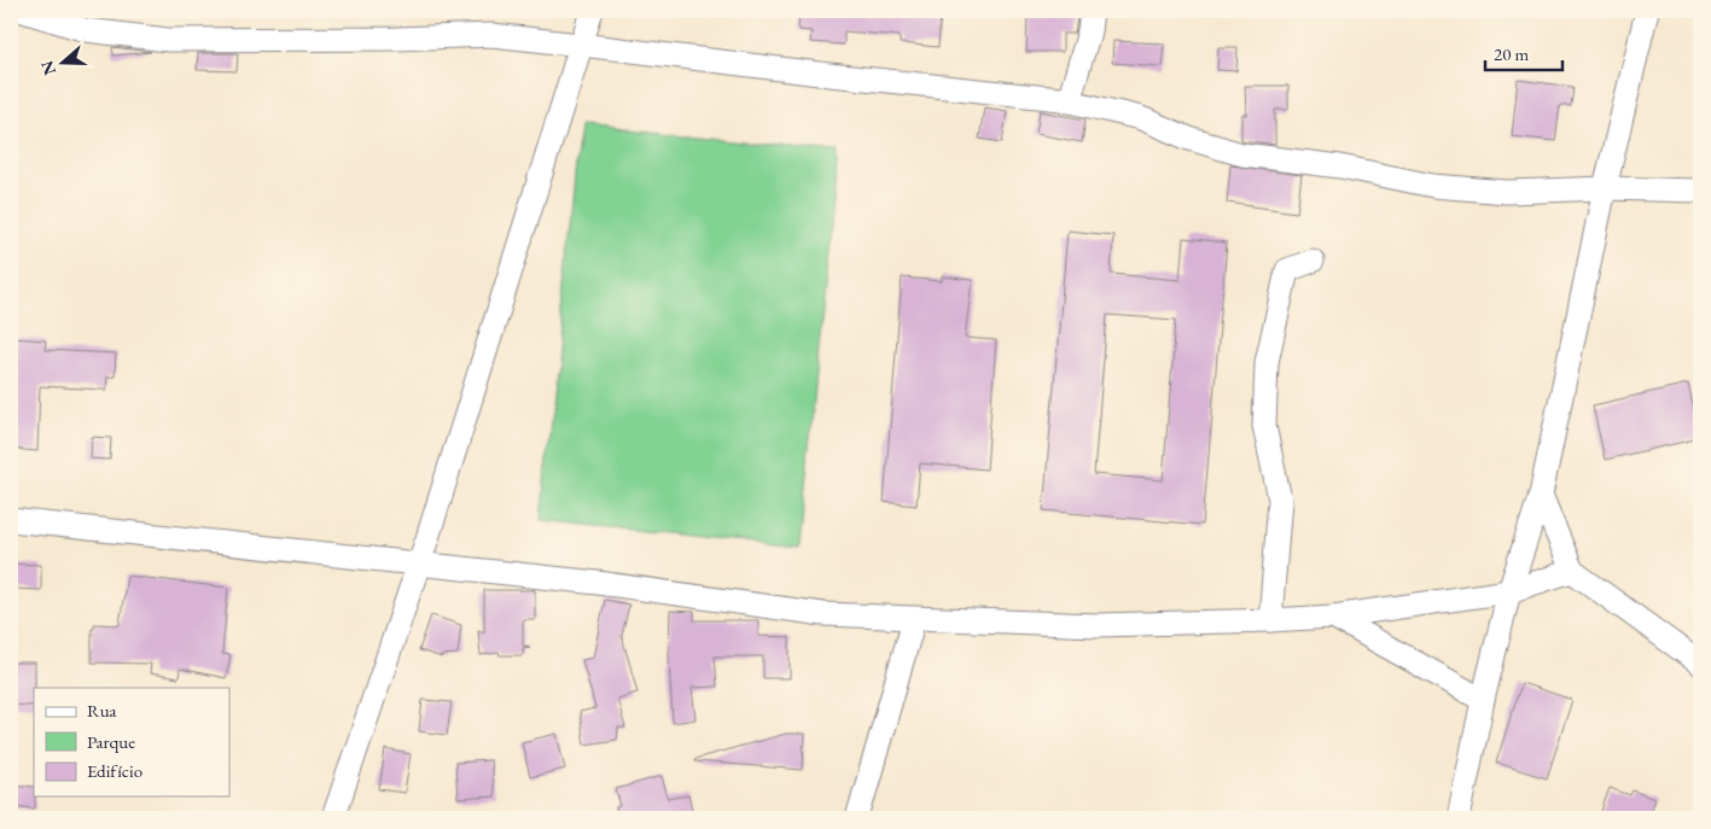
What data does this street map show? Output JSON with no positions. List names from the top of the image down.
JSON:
{
  "legend": ["Rua", "Parque", "Edifício"],
  "scale_bar": "20 m",
  "north": "left"
}
